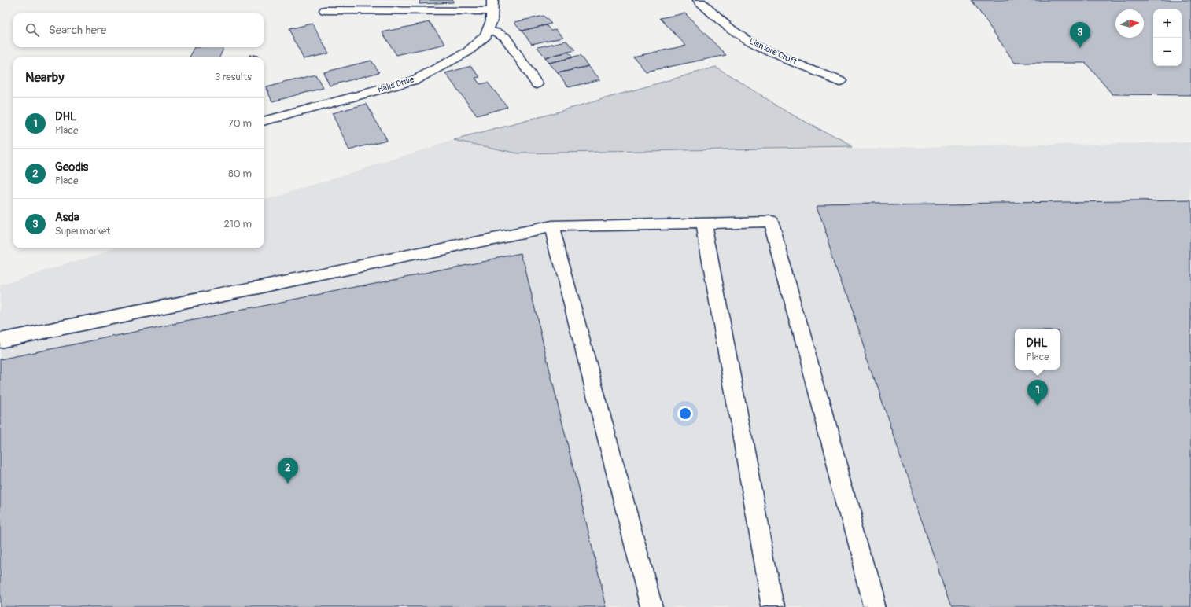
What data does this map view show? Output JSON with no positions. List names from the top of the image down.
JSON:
{
  "streets": {
    "street": ["Halls Drive"],
    "lane": ["Lismore Croft"]
  },
  "north": "right",
  "page": {
    "map_buttons": ["+", "−"],
    "search": "Search here",
    "pins": ["3", "1", "2"],
    "heading": ["Nearby", "3 results"],
    "list": [
      {
        "mark": "1",
        "name": "DHL",
        "note": "Place",
        "value": "70 m"
      },
      {
        "mark": "2",
        "name": "Geodis",
        "note": "Place",
        "value": "80 m"
      },
      {
        "mark": "3",
        "name": "Asda",
        "note": "Supermarket",
        "value": "210 m"
      }
    ],
    "popup": ["DHL", "Place"]
  }
}
